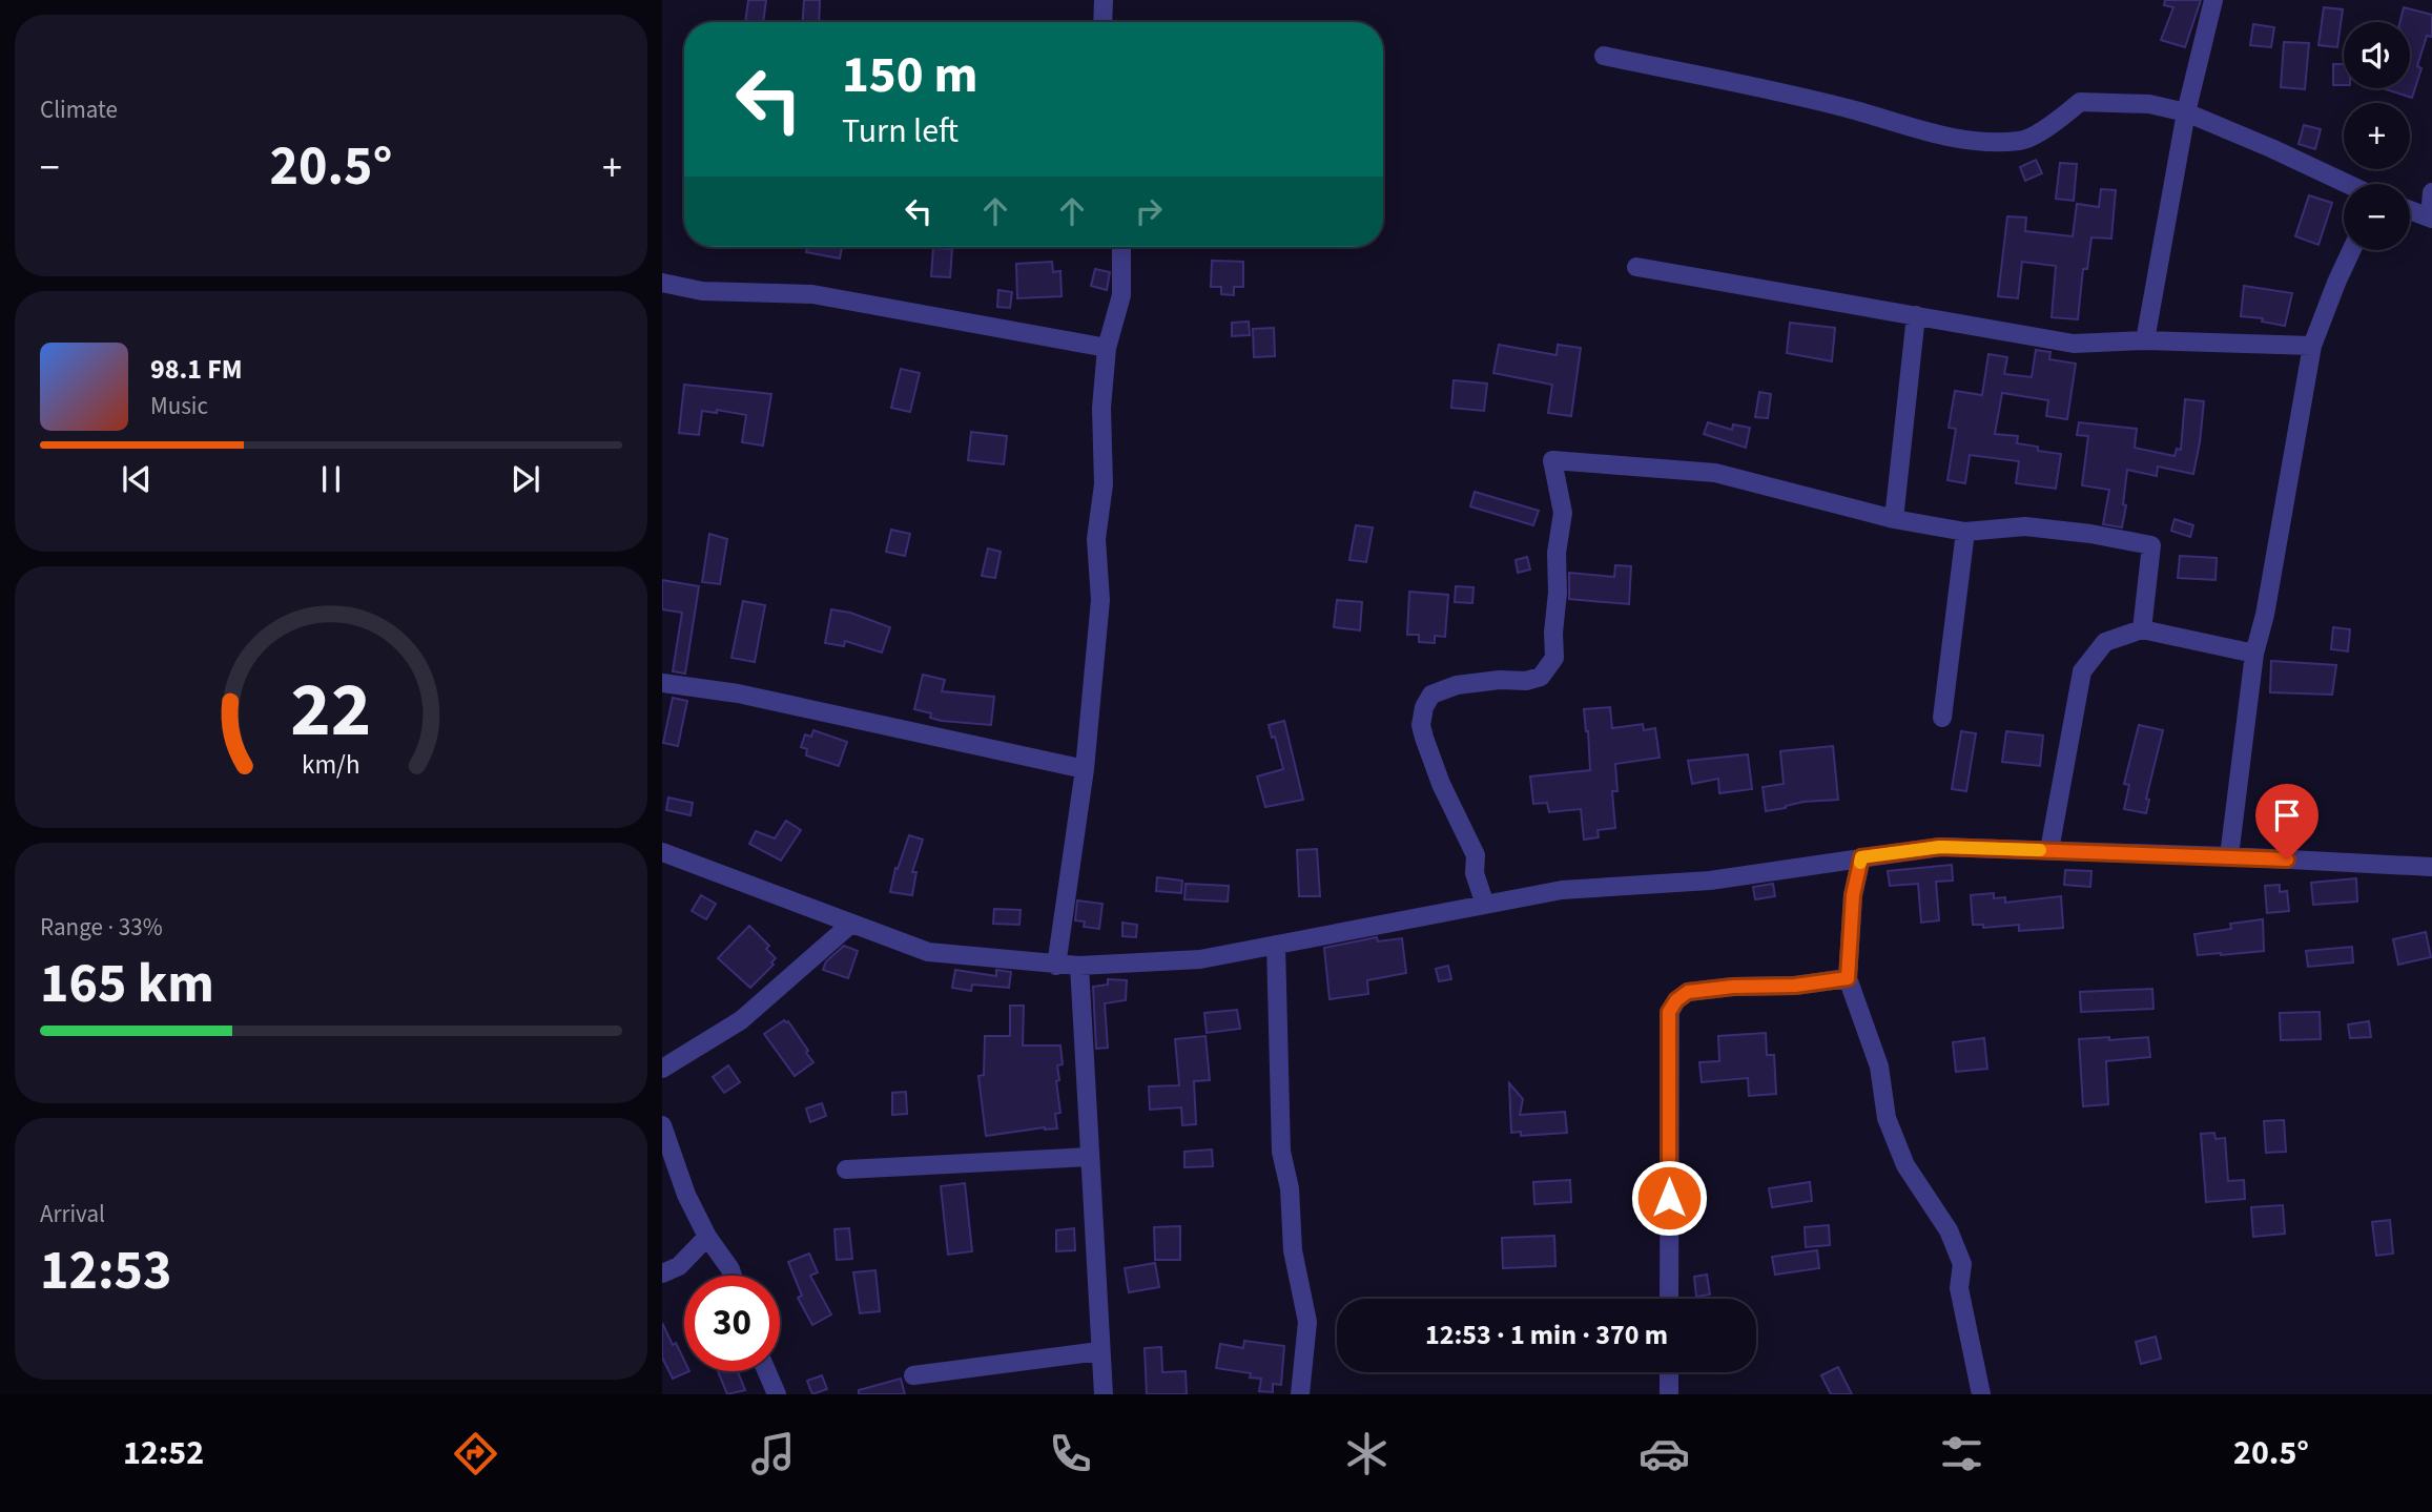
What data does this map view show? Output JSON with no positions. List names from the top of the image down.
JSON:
{
  "page": {
    "tile": [
      "Climate",
      ["Range · 33%", "165 km"],
      ["Arrival", "12:53"]
    ],
    "map_buttons": ["+", "−"],
    "turn": ["150 m", "Turn left"],
    "heat": ["−", "20.5°", "+"],
    "song": ["98.1 FM", "Music"],
    "limit": "30",
    "trip": "12:53 · 1 min · 370 m",
    "tabs": ["12:52", "20.5°"],
    "gauge": ["22", "km/h"]
  }
}
